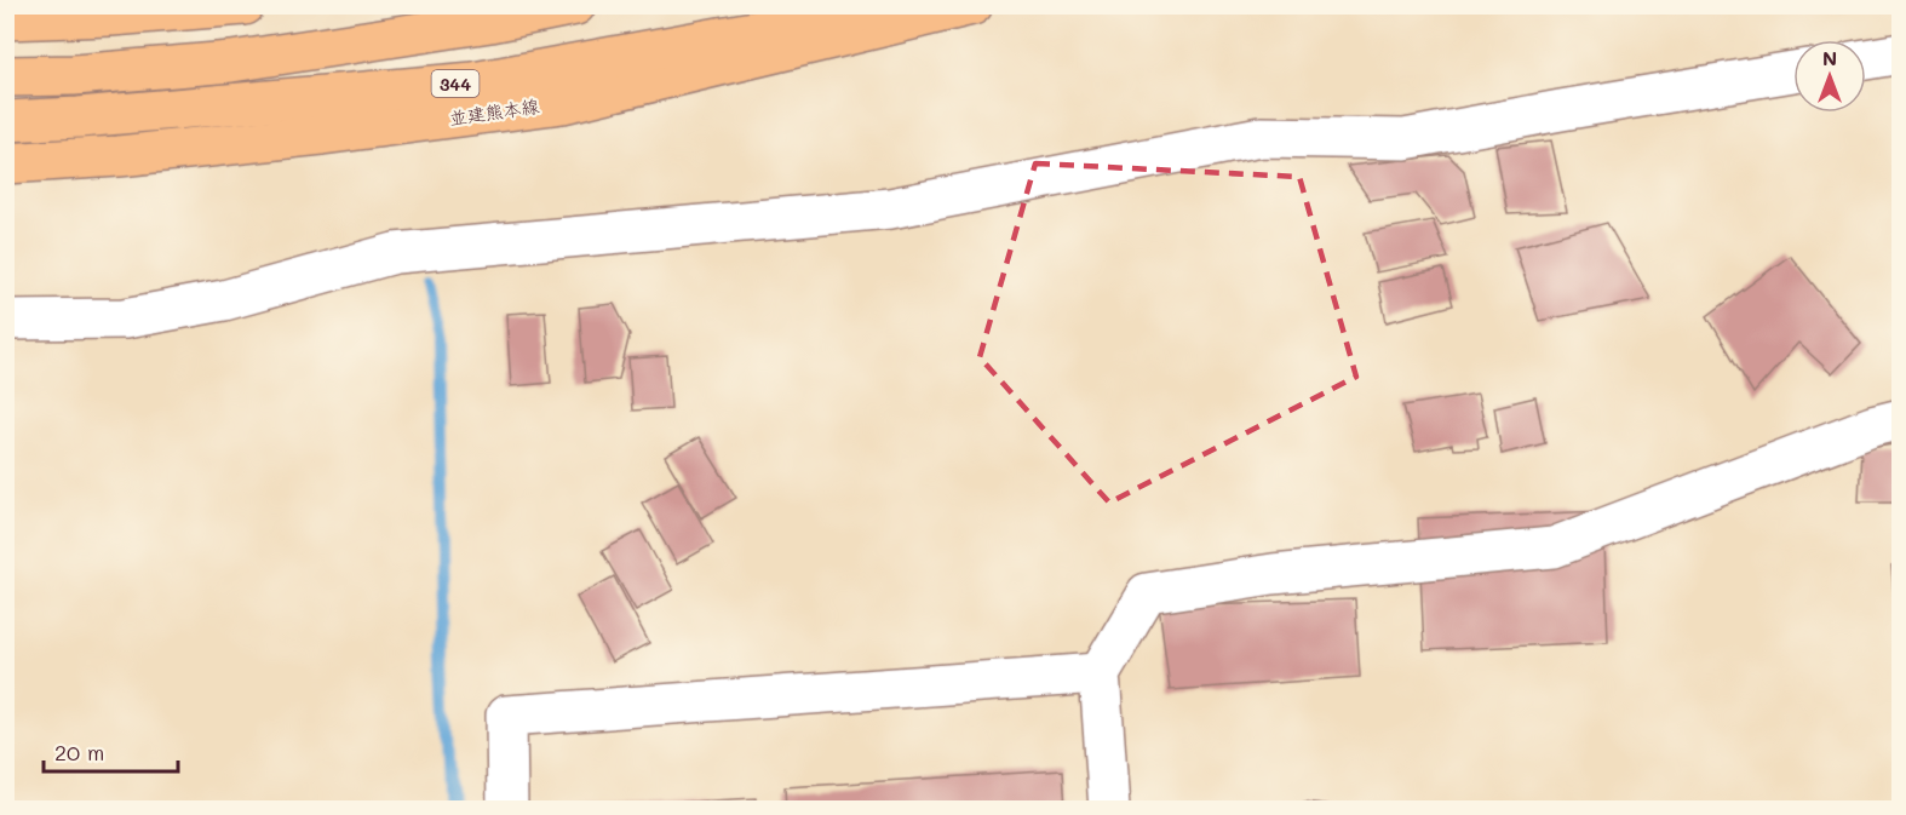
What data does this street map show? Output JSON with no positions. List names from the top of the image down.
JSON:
{
  "streets": {
    "main road": ["344", "並建熊本線"]
  },
  "scale_bar": "20 m",
  "north": "top"
}
